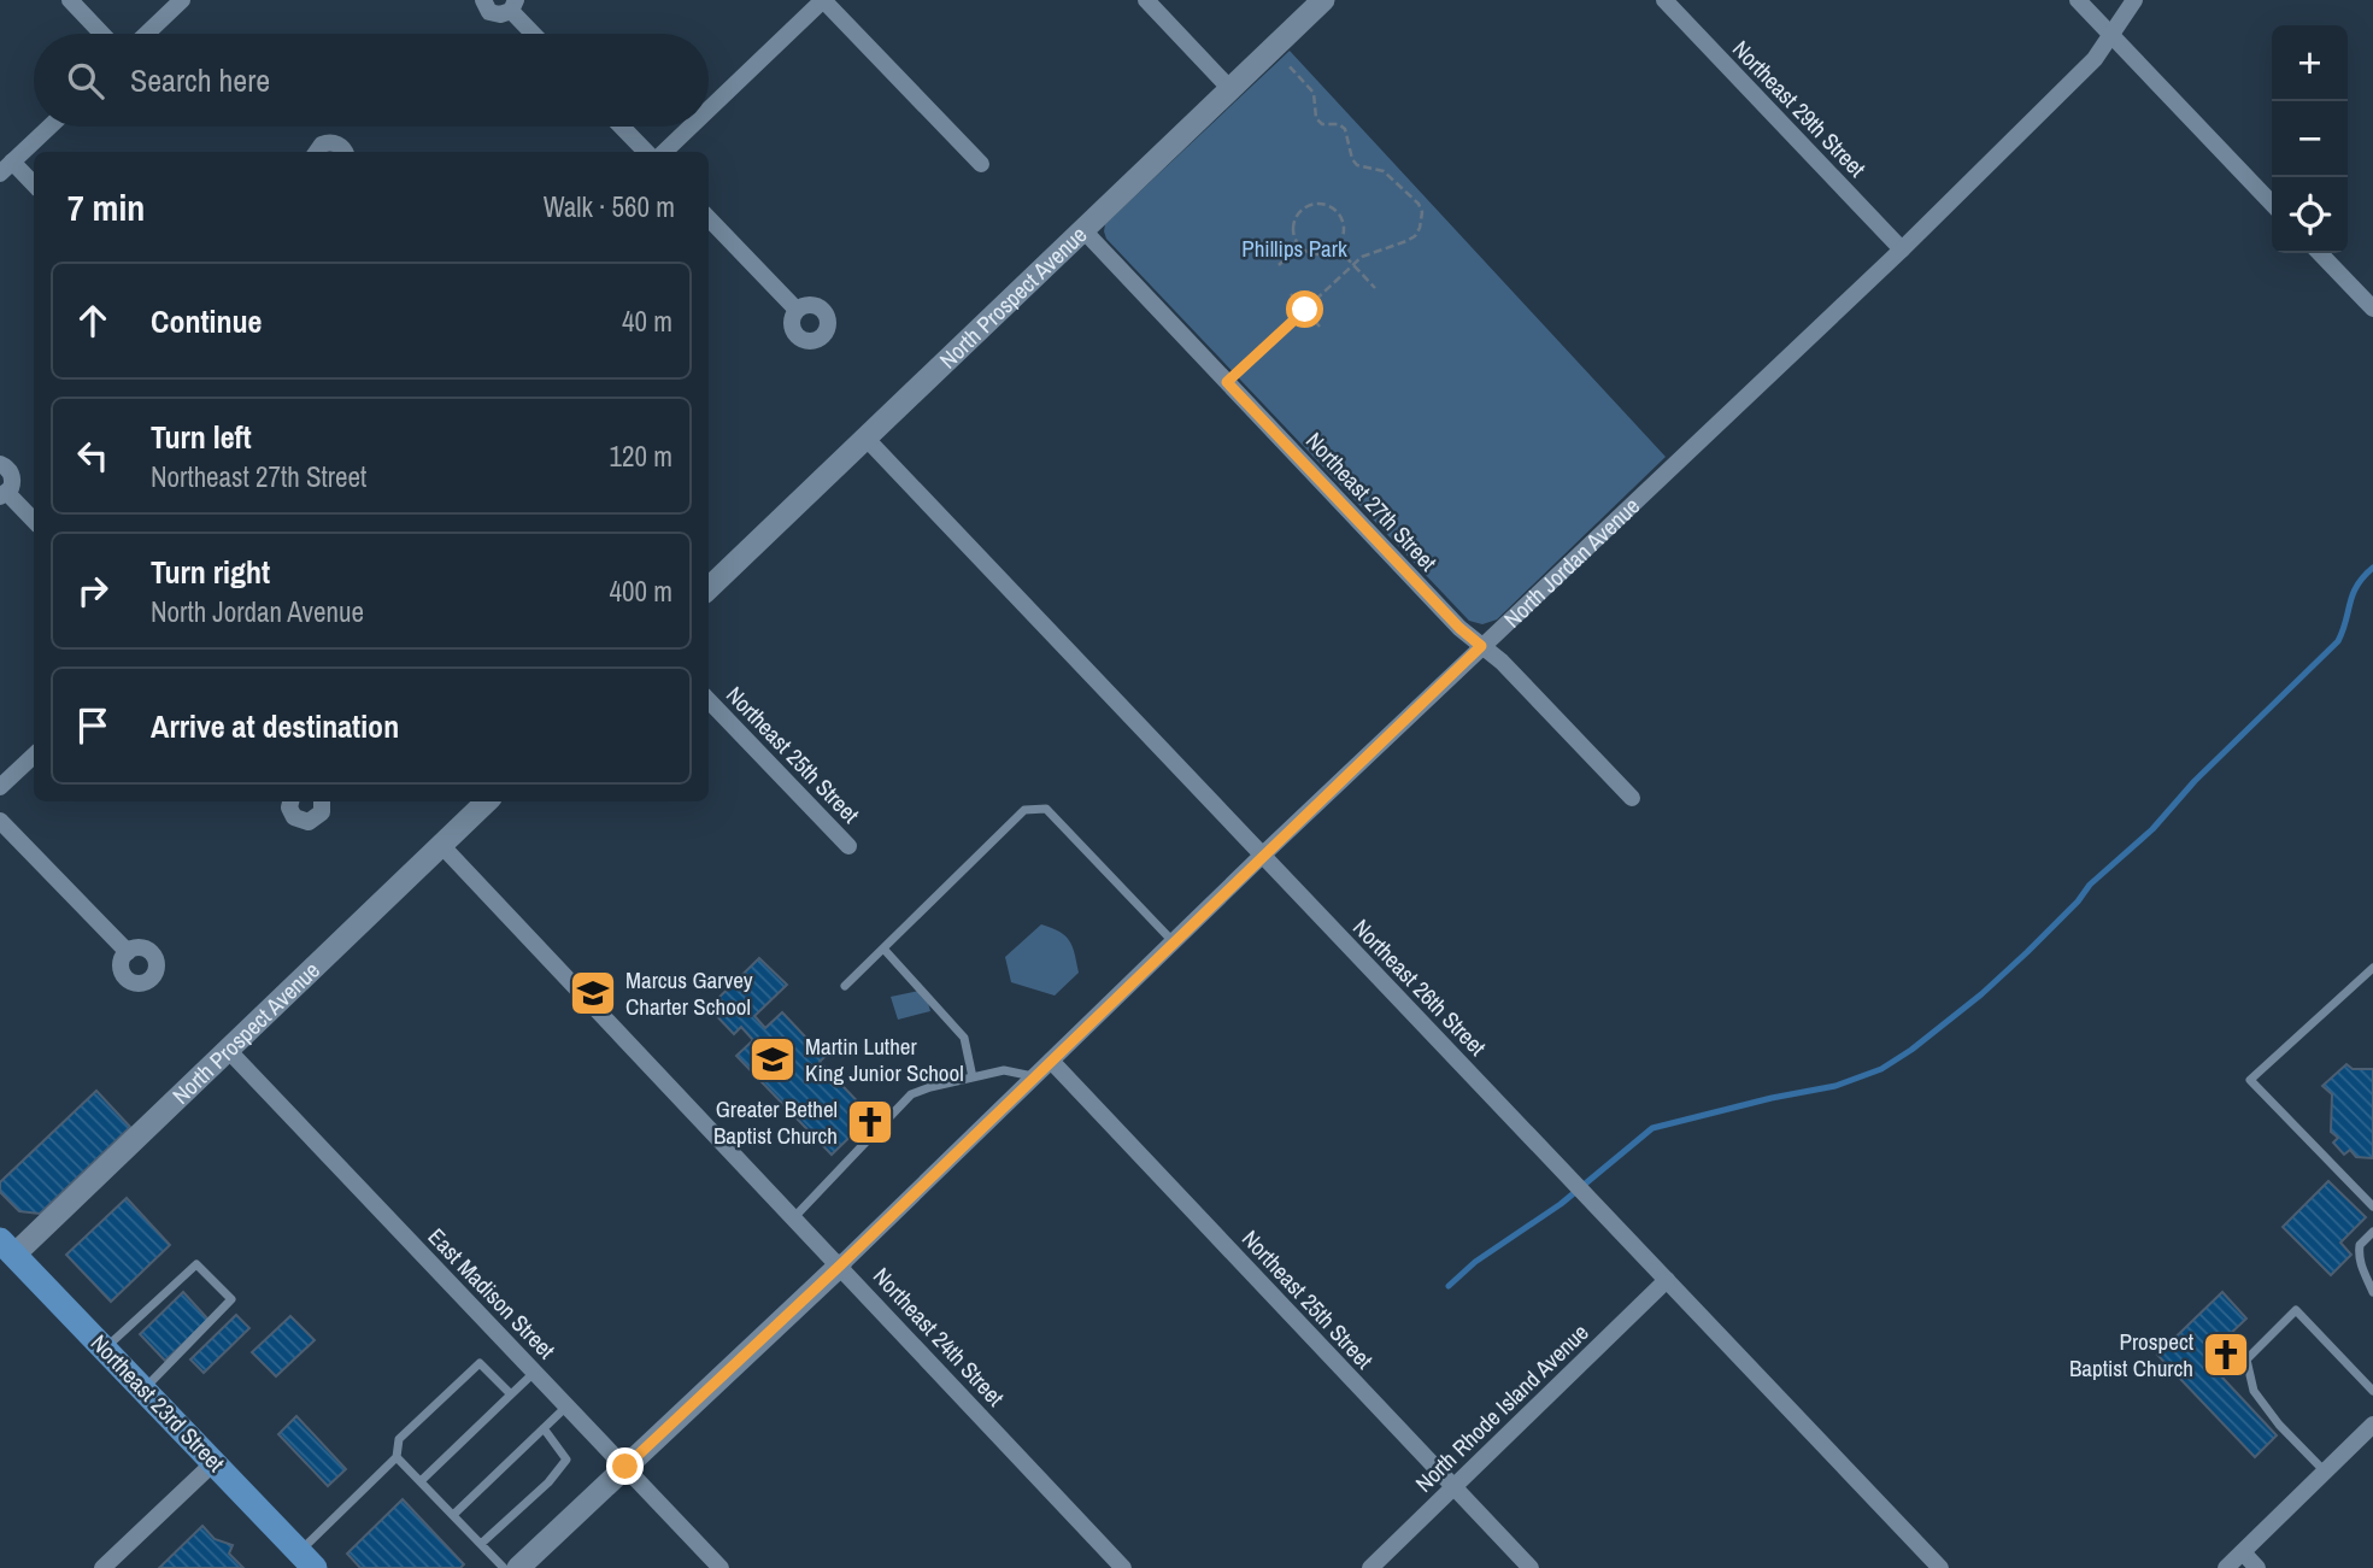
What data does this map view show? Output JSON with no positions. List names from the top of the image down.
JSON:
{
  "streets": {
    "main road": ["Northeast 23rd Street"],
    "street": [
      "Northeast 29th Street",
      "North Prospect Avenue",
      "Northeast 27th Street",
      "North Jordan Avenue",
      "Northeast 25th Street",
      "Northeast 26th Street",
      "East Madison Street",
      "Northeast 24th Street",
      "North Rhode Island Avenue"
    ]
  },
  "crossings": [
    ["Northeast 29th Street", "North Jordan Avenue"],
    ["North Prospect Avenue", "Northeast 27th Street"],
    ["North Prospect Avenue", "Northeast 26th Street"],
    ["North Prospect Avenue", "East Madison Street"],
    ["North Prospect Avenue", "Northeast 24th Street"],
    ["North Prospect Avenue", "Northeast 23rd Street"],
    ["Northeast 27th Street", "North Jordan Avenue"],
    ["North Jordan Avenue", "Northeast 25th Street"],
    ["North Jordan Avenue", "Northeast 26th Street"],
    ["North Jordan Avenue", "East Madison Street"],
    ["North Jordan Avenue", "Northeast 24th Street"],
    ["Northeast 25th Street", "North Rhode Island Avenue"],
    ["Northeast 26th Street", "North Rhode Island Avenue"]
  ],
  "parks": ["Phillips Park"],
  "places": {
    "school or university": ["Marcus Garvey Charter School", "Martin Luther King Junior School"],
    "church": ["Greater Bethel Baptist Church", "Prospect Baptist Church"]
  },
  "page": {
    "map_buttons": ["+", "−"],
    "search": "Search here",
    "heading": ["7 min", "Walk · 560 m"],
    "list": [
      ["Continue", "40 m"],
      ["Turn left", "Northeast 27th Street", "120 m"],
      ["Turn right", "North Jordan Avenue", "400 m"],
      "Arrive at destination"
    ]
  }
}
